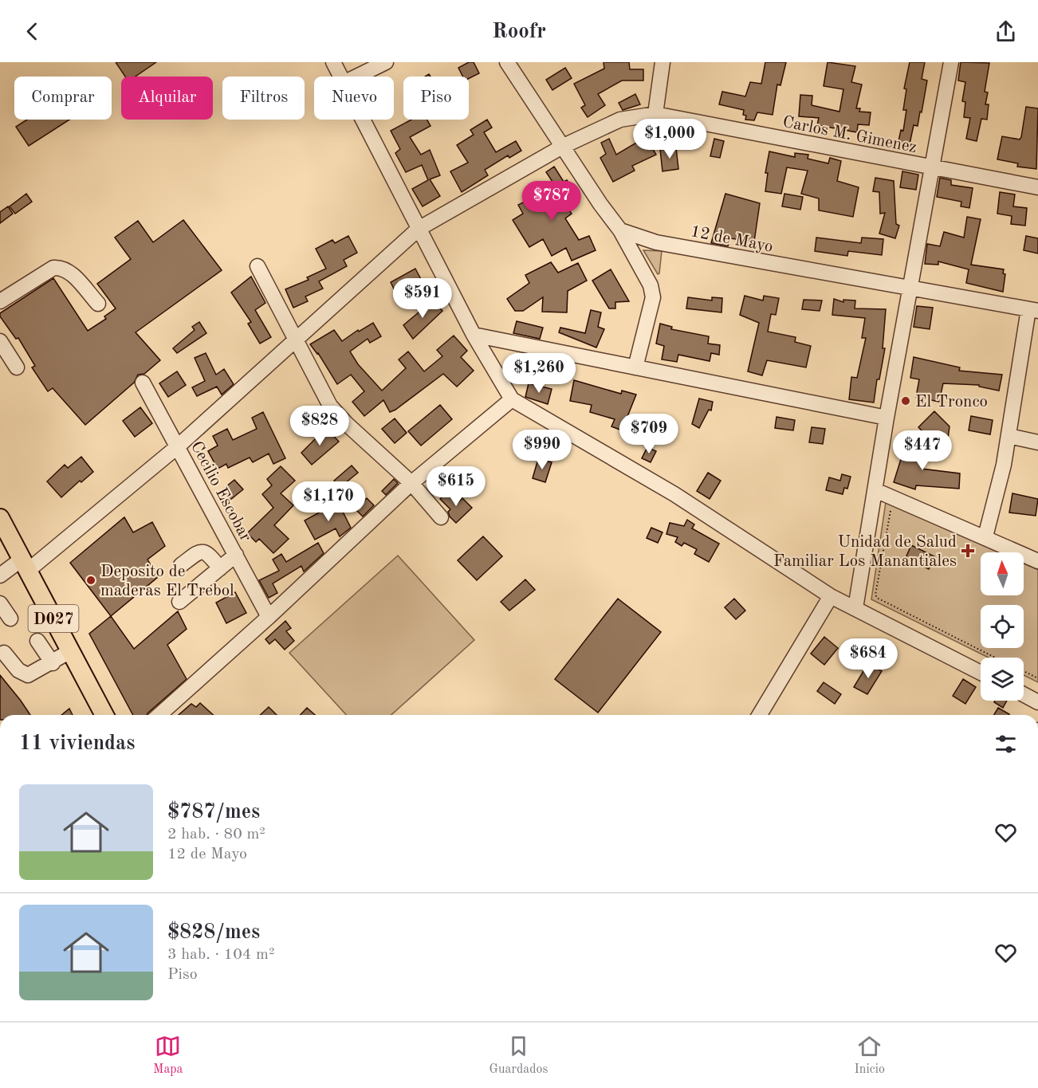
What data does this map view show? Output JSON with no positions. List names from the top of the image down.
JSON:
{
  "streets": {
    "main road": ["D027"],
    "street": ["Carlos M. Gimenez", "12 de Mayo", "Cecilio Escobar"]
  },
  "places": {
    "other": ["El Tronco", "Deposito de maderas El Trebol"],
    "health": ["Unidad de Salud Familiar Los Manantiales"]
  },
  "north": "top",
  "page": {
    "header": "Roofr",
    "chip": [
      "Comprar",
      "Alquilar",
      "Filtros",
      "Nuevo",
      "Piso"
    ],
    "price": [
      "$1,000",
      "$787",
      "$591",
      "$1,260",
      "$828",
      "$709",
      "$990",
      "$447",
      "$615",
      "$1,170",
      "$684"
    ],
    "heading": "11 viviendas",
    "list": [
      {
        "name": "$787/mes",
        "note": "2 hab. · 80 m² · 12 de Mayo"
      },
      {
        "name": "$828/mes",
        "note": "3 hab. · 104 m² · Piso"
      }
    ],
    "tabs": ["Mapa", "Guardados", "Inicio"]
  }
}
